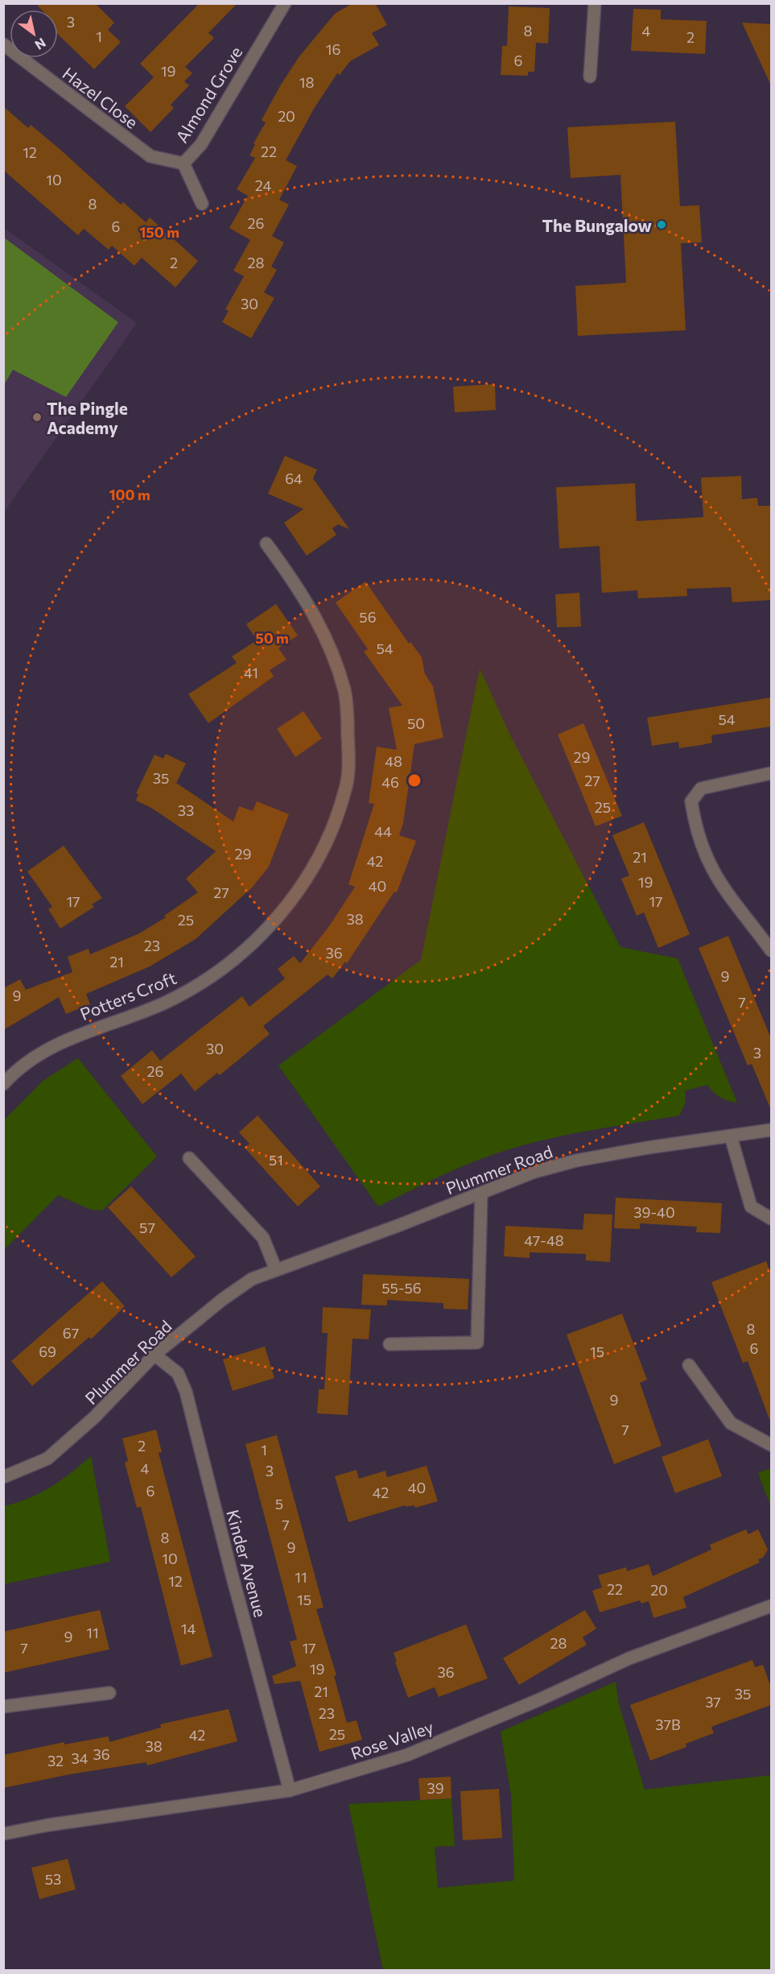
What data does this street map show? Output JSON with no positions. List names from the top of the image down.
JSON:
{
  "streets": {
    "street": [
      "Almond Grove",
      "Hazel Close",
      "Potters Croft",
      "Plummer Road",
      "Kinder Avenue",
      "Rose Valley"
    ]
  },
  "crossings": [
    ["Almond Grove", "Hazel Close"],
    ["Plummer Road", "Kinder Avenue"],
    ["Kinder Avenue", "Rose Valley"]
  ],
  "places": ["The Bungalow", "The Pingle Academy"],
  "house_numbers": [
    "3",
    "8",
    "4",
    "1",
    "2",
    "16",
    "6",
    "19",
    "18",
    "20",
    "22",
    "12",
    "10",
    "24",
    "8",
    "26",
    "6",
    "2",
    "28",
    "30",
    "64",
    "56",
    "54",
    "41",
    "54",
    "50",
    "29",
    "48",
    "35",
    "27",
    "46",
    "25",
    "33",
    "44",
    "29",
    "21",
    "42",
    "19",
    "40",
    "27",
    "17",
    "17",
    "38",
    "25",
    "23",
    "36",
    "21",
    "9",
    "9",
    "7",
    "30",
    "3",
    "26",
    "51",
    "39-40",
    "57",
    "47-48",
    "55-56",
    "8",
    "67",
    "6",
    "69",
    "15",
    "9",
    "7",
    "2",
    "1",
    "4",
    "3",
    "40",
    "6",
    "42",
    "5",
    "7",
    "8",
    "9",
    "10",
    "11",
    "12",
    "22",
    "20",
    "15",
    "14",
    "11",
    "9",
    "28",
    "7",
    "17",
    "19",
    "36",
    "21",
    "35",
    "37",
    "23",
    "37B",
    "25",
    "42",
    "38",
    "36",
    "34",
    "32",
    "39",
    "53"
  ],
  "north": "bottom right",
  "rings": ["150 m", "100 m", "50 m"]
}
